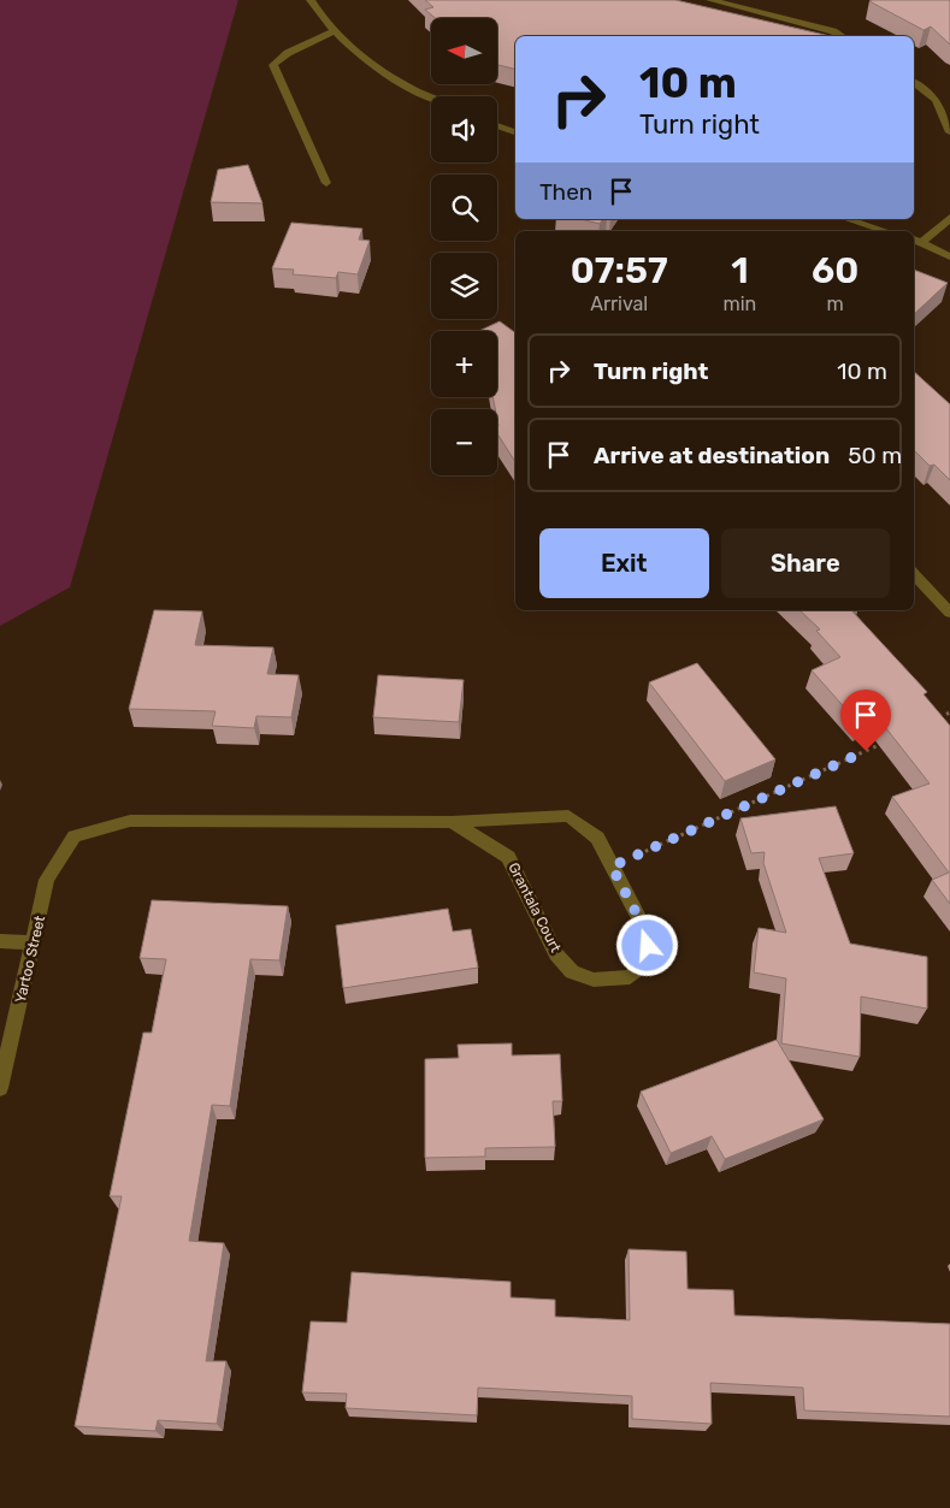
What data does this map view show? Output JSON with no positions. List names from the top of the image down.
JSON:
{
  "streets": {
    "street": ["Grantala Court", "Yartoo Street"]
  },
  "crossings": [
    ["Grantala Court", "Yartoo Street"]
  ],
  "north": "left",
  "page": {
    "map_buttons": ["+", "−"],
    "turn": ["10 m", "Turn right"],
    "then": "Then",
    "eta": [
      "07:57",
      "Arrival",
      "1",
      "min",
      "60",
      "m"
    ],
    "list": [
      {
        "name": "Turn right",
        "value": "10 m"
      },
      {
        "name": "Arrive at destination",
        "value": "50 m"
      }
    ],
    "buttons": ["Exit", "Share"]
  }
}
